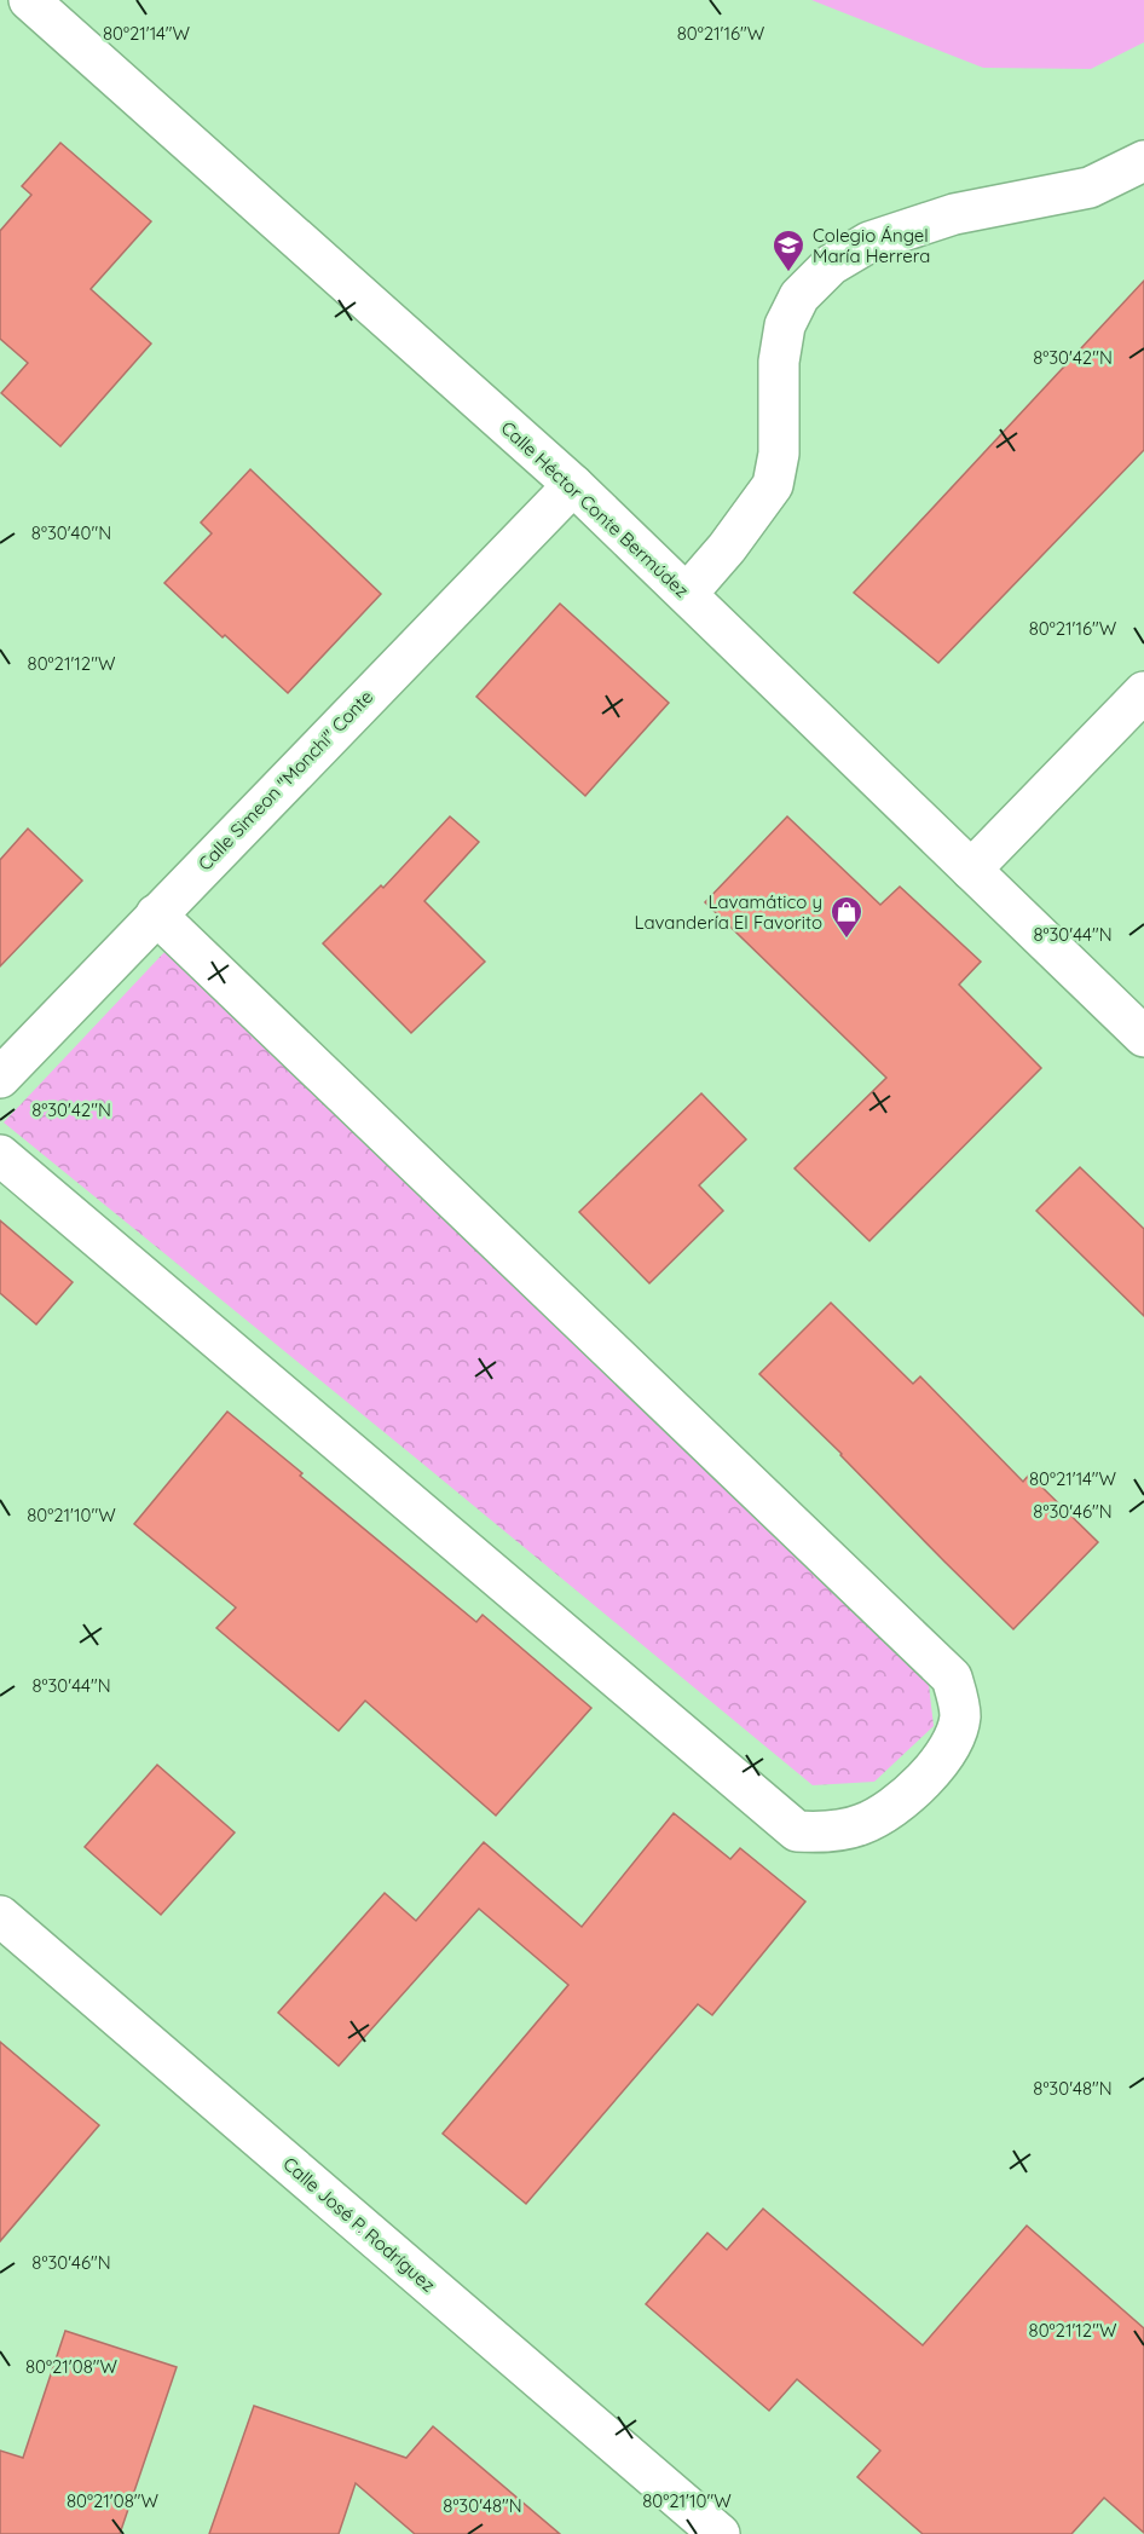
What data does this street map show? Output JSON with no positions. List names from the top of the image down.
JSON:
{
  "streets": {
    "street": ["Calle Héctor Conte Bermúdez", "Calle Simeon \"Monchi\" Conte", "Calle José P. Rodríguez"]
  },
  "crossings": [
    ["Calle Héctor Conte Bermúdez", "Calle Simeon \"Monchi\" Conte"]
  ],
  "places": {
    "school or university": ["Colegio Ángel María Herrera"],
    "shop": ["Lavamático y Lavandería El Favorito"]
  },
  "coordinates": [
    "80°21'14\"W",
    "80°21'16\"W",
    "8°30'42\"N",
    "8°30'40\"N",
    "80°21'12\"W",
    "8°30'44\"N",
    "8°30'46\"N",
    "80°21'10\"W",
    "8°30'48\"N",
    "80°21'08\"W"
  ]
}
